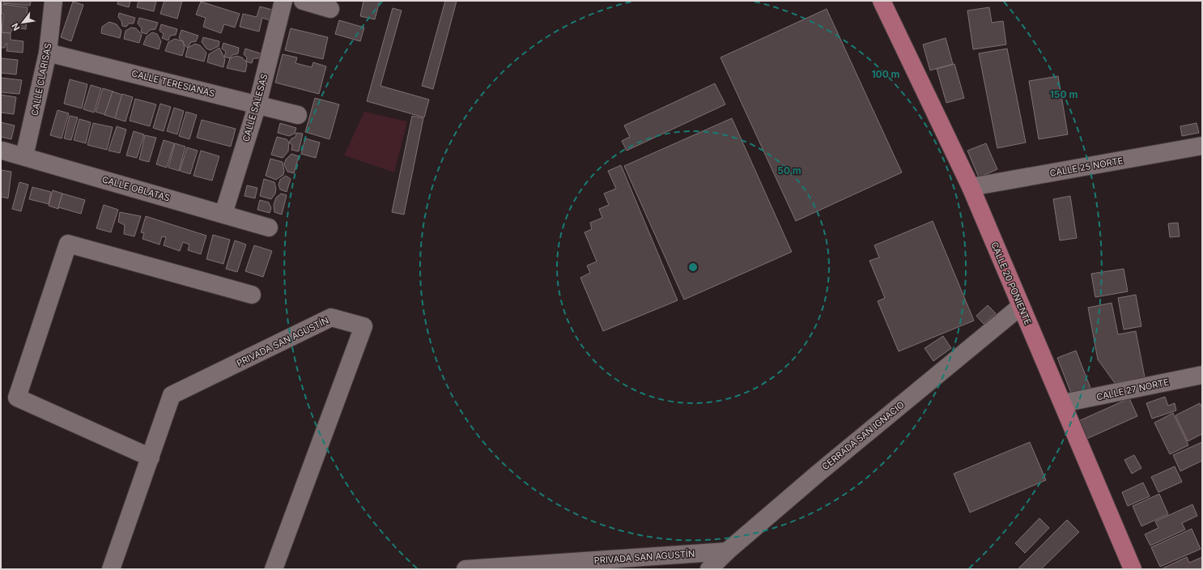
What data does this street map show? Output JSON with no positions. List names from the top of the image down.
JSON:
{
  "streets": {
    "main road": ["CALLE 20 PONIENTE"],
    "street": [
      "CALLE CLARISAS",
      "CALLE TERESIANAS",
      "CALLE SALESAS",
      "CALLE 25 NORTE",
      "CALLE OBLATAS",
      "PRIVADA SAN AGUSTÍN",
      "CALLE 27 NORTE",
      "CERRADA SAN IGNACIO"
    ]
  },
  "crossings": [
    ["CALLE CLARISAS", "CALLE TERESIANAS"],
    ["CALLE CLARISAS", "CALLE OBLATAS"],
    ["CALLE TERESIANAS", "CALLE SALESAS"],
    ["CALLE SALESAS", "CALLE OBLATAS"],
    ["CALLE 25 NORTE", "CALLE 20 PONIENTE"],
    ["CALLE 20 PONIENTE", "CALLE 27 NORTE"],
    ["CALLE 20 PONIENTE", "CERRADA SAN IGNACIO"],
    ["PRIVADA SAN AGUSTÍN", "CERRADA SAN IGNACIO"]
  ],
  "north": "bottom left",
  "rings": ["100 m", "150 m", "50 m"]
}
